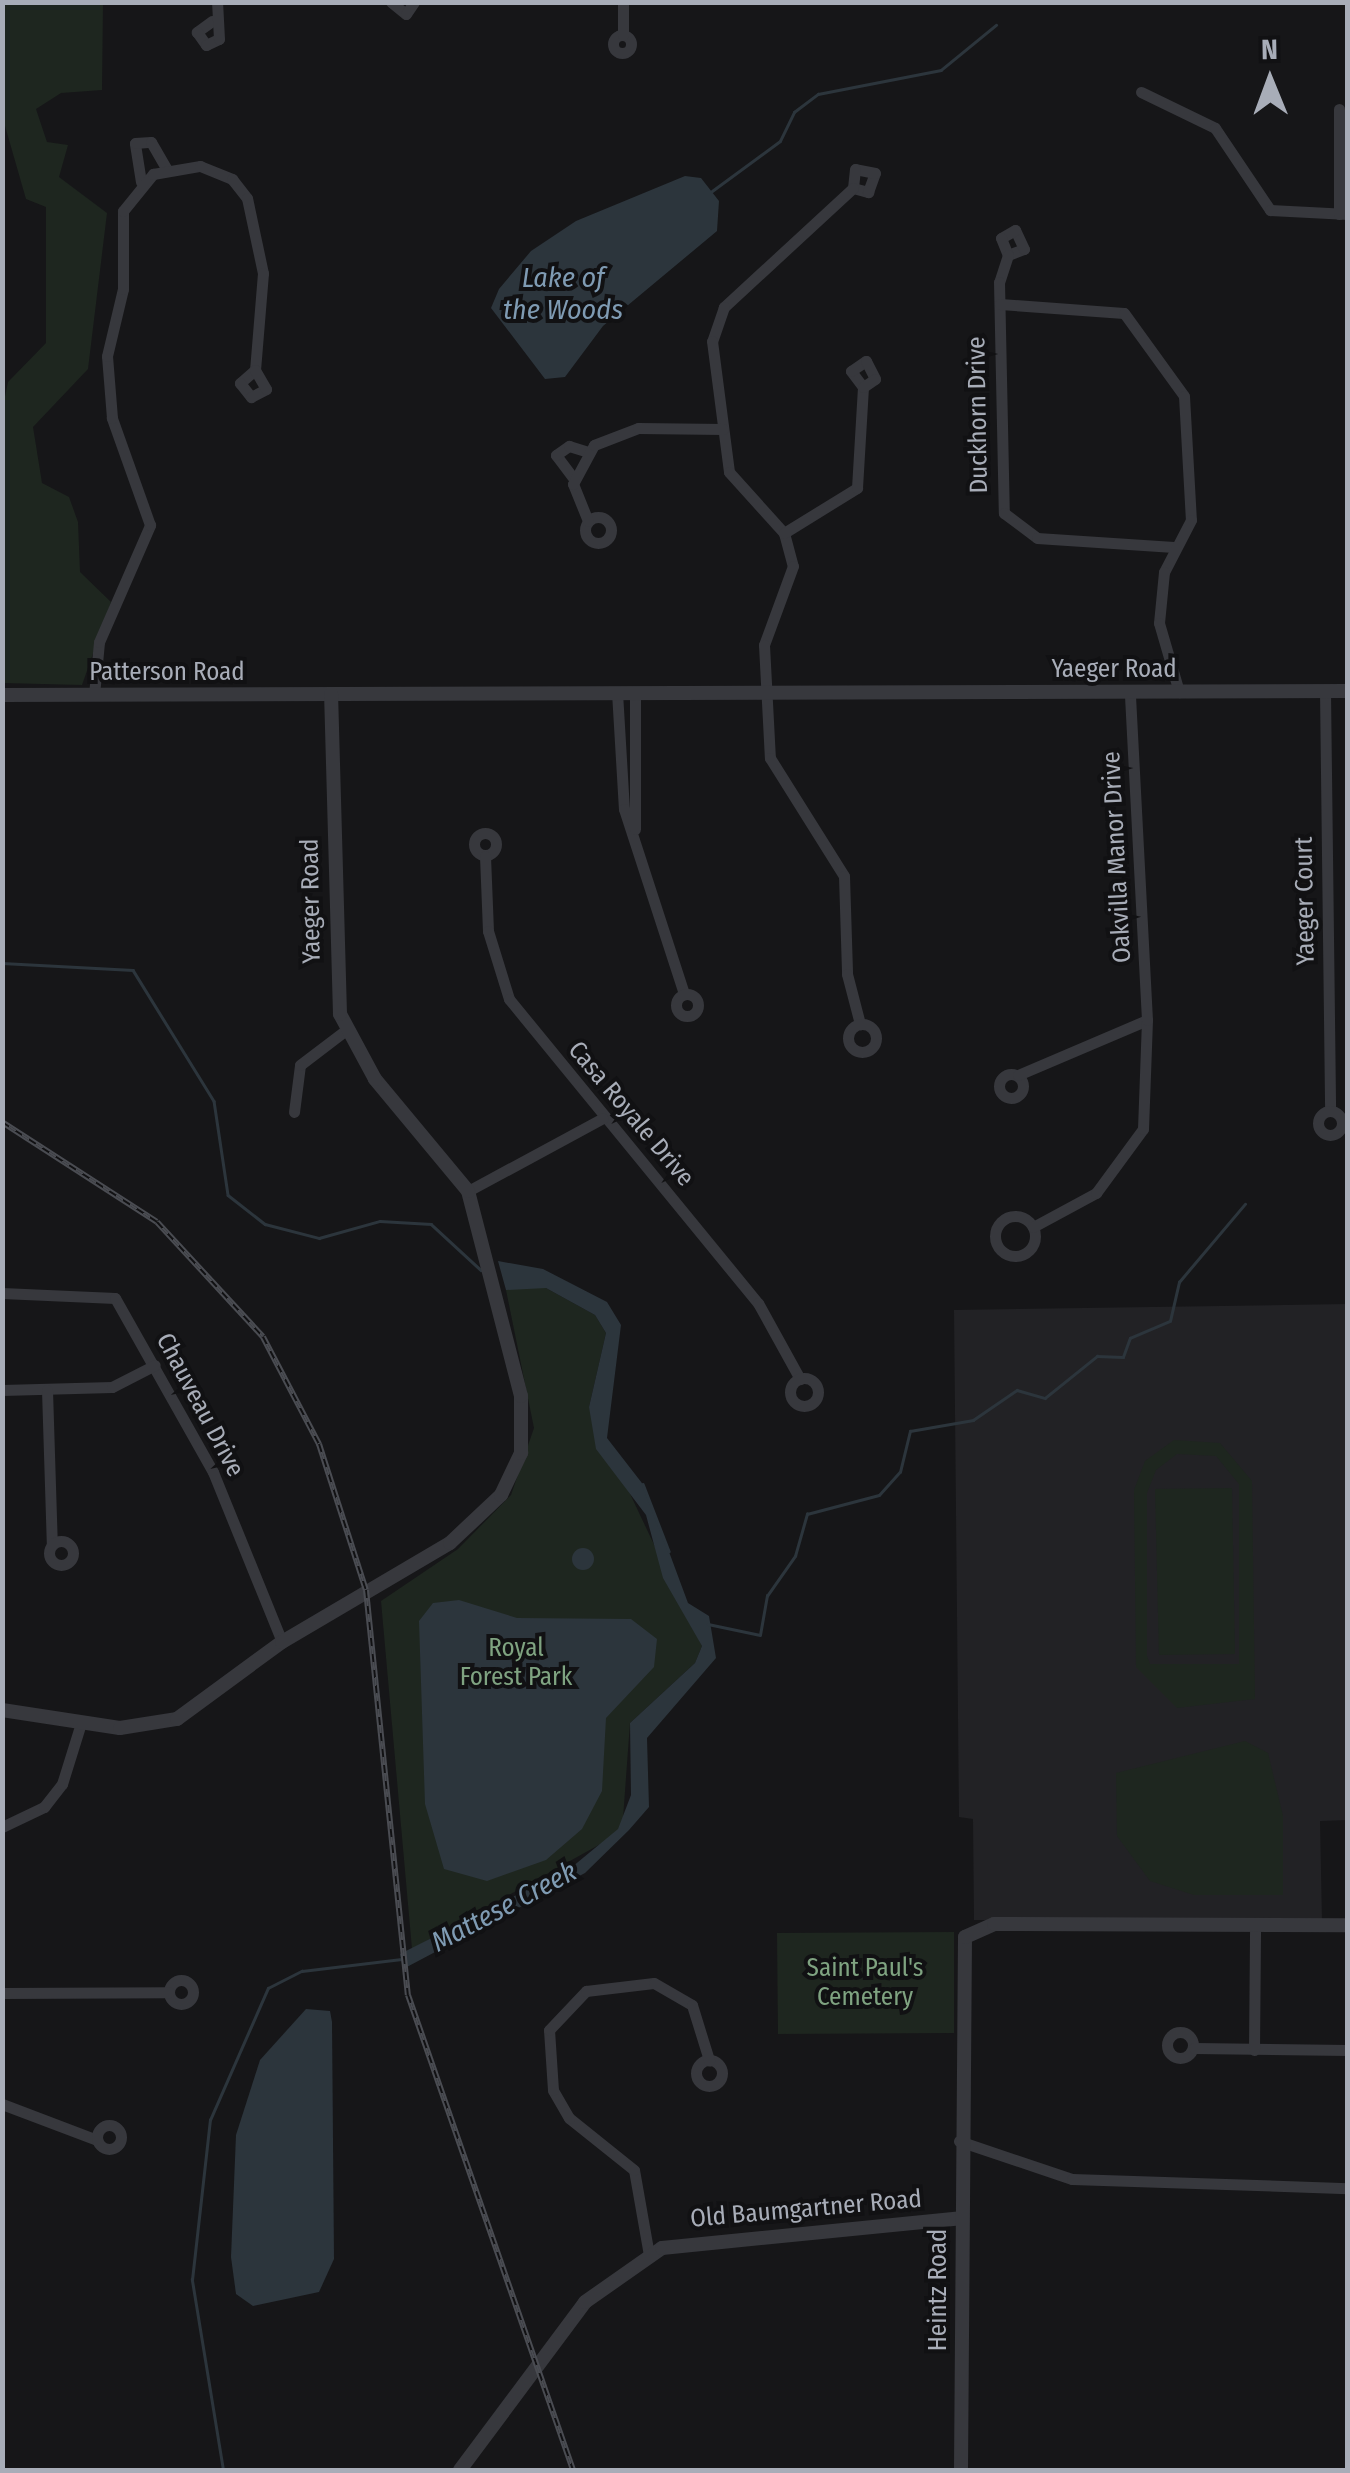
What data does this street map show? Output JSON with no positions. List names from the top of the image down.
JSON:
{
  "streets": {
    "street": [
      "Duckhorn Drive",
      "Yaeger Road",
      "Patterson Road",
      "Oakvilla Manor Drive",
      "Yaeger Court",
      "Casa Royale Drive",
      "Chauveau Drive",
      "Old Baumgartner Road",
      "Heintz Road"
    ]
  },
  "crossings": [
    ["Yaeger Road", "Patterson Road"],
    ["Yaeger Road", "Oakvilla Manor Drive"],
    ["Yaeger Road", "Yaeger Court"],
    ["Yaeger Road", "Chauveau Drive"],
    ["Old Baumgartner Road", "Heintz Road"]
  ],
  "water": ["Lake of the Woods", "Mattese Creek"],
  "parks": ["Royal Forest Park", "Saint Paul's Cemetery"],
  "north": "top"
}
